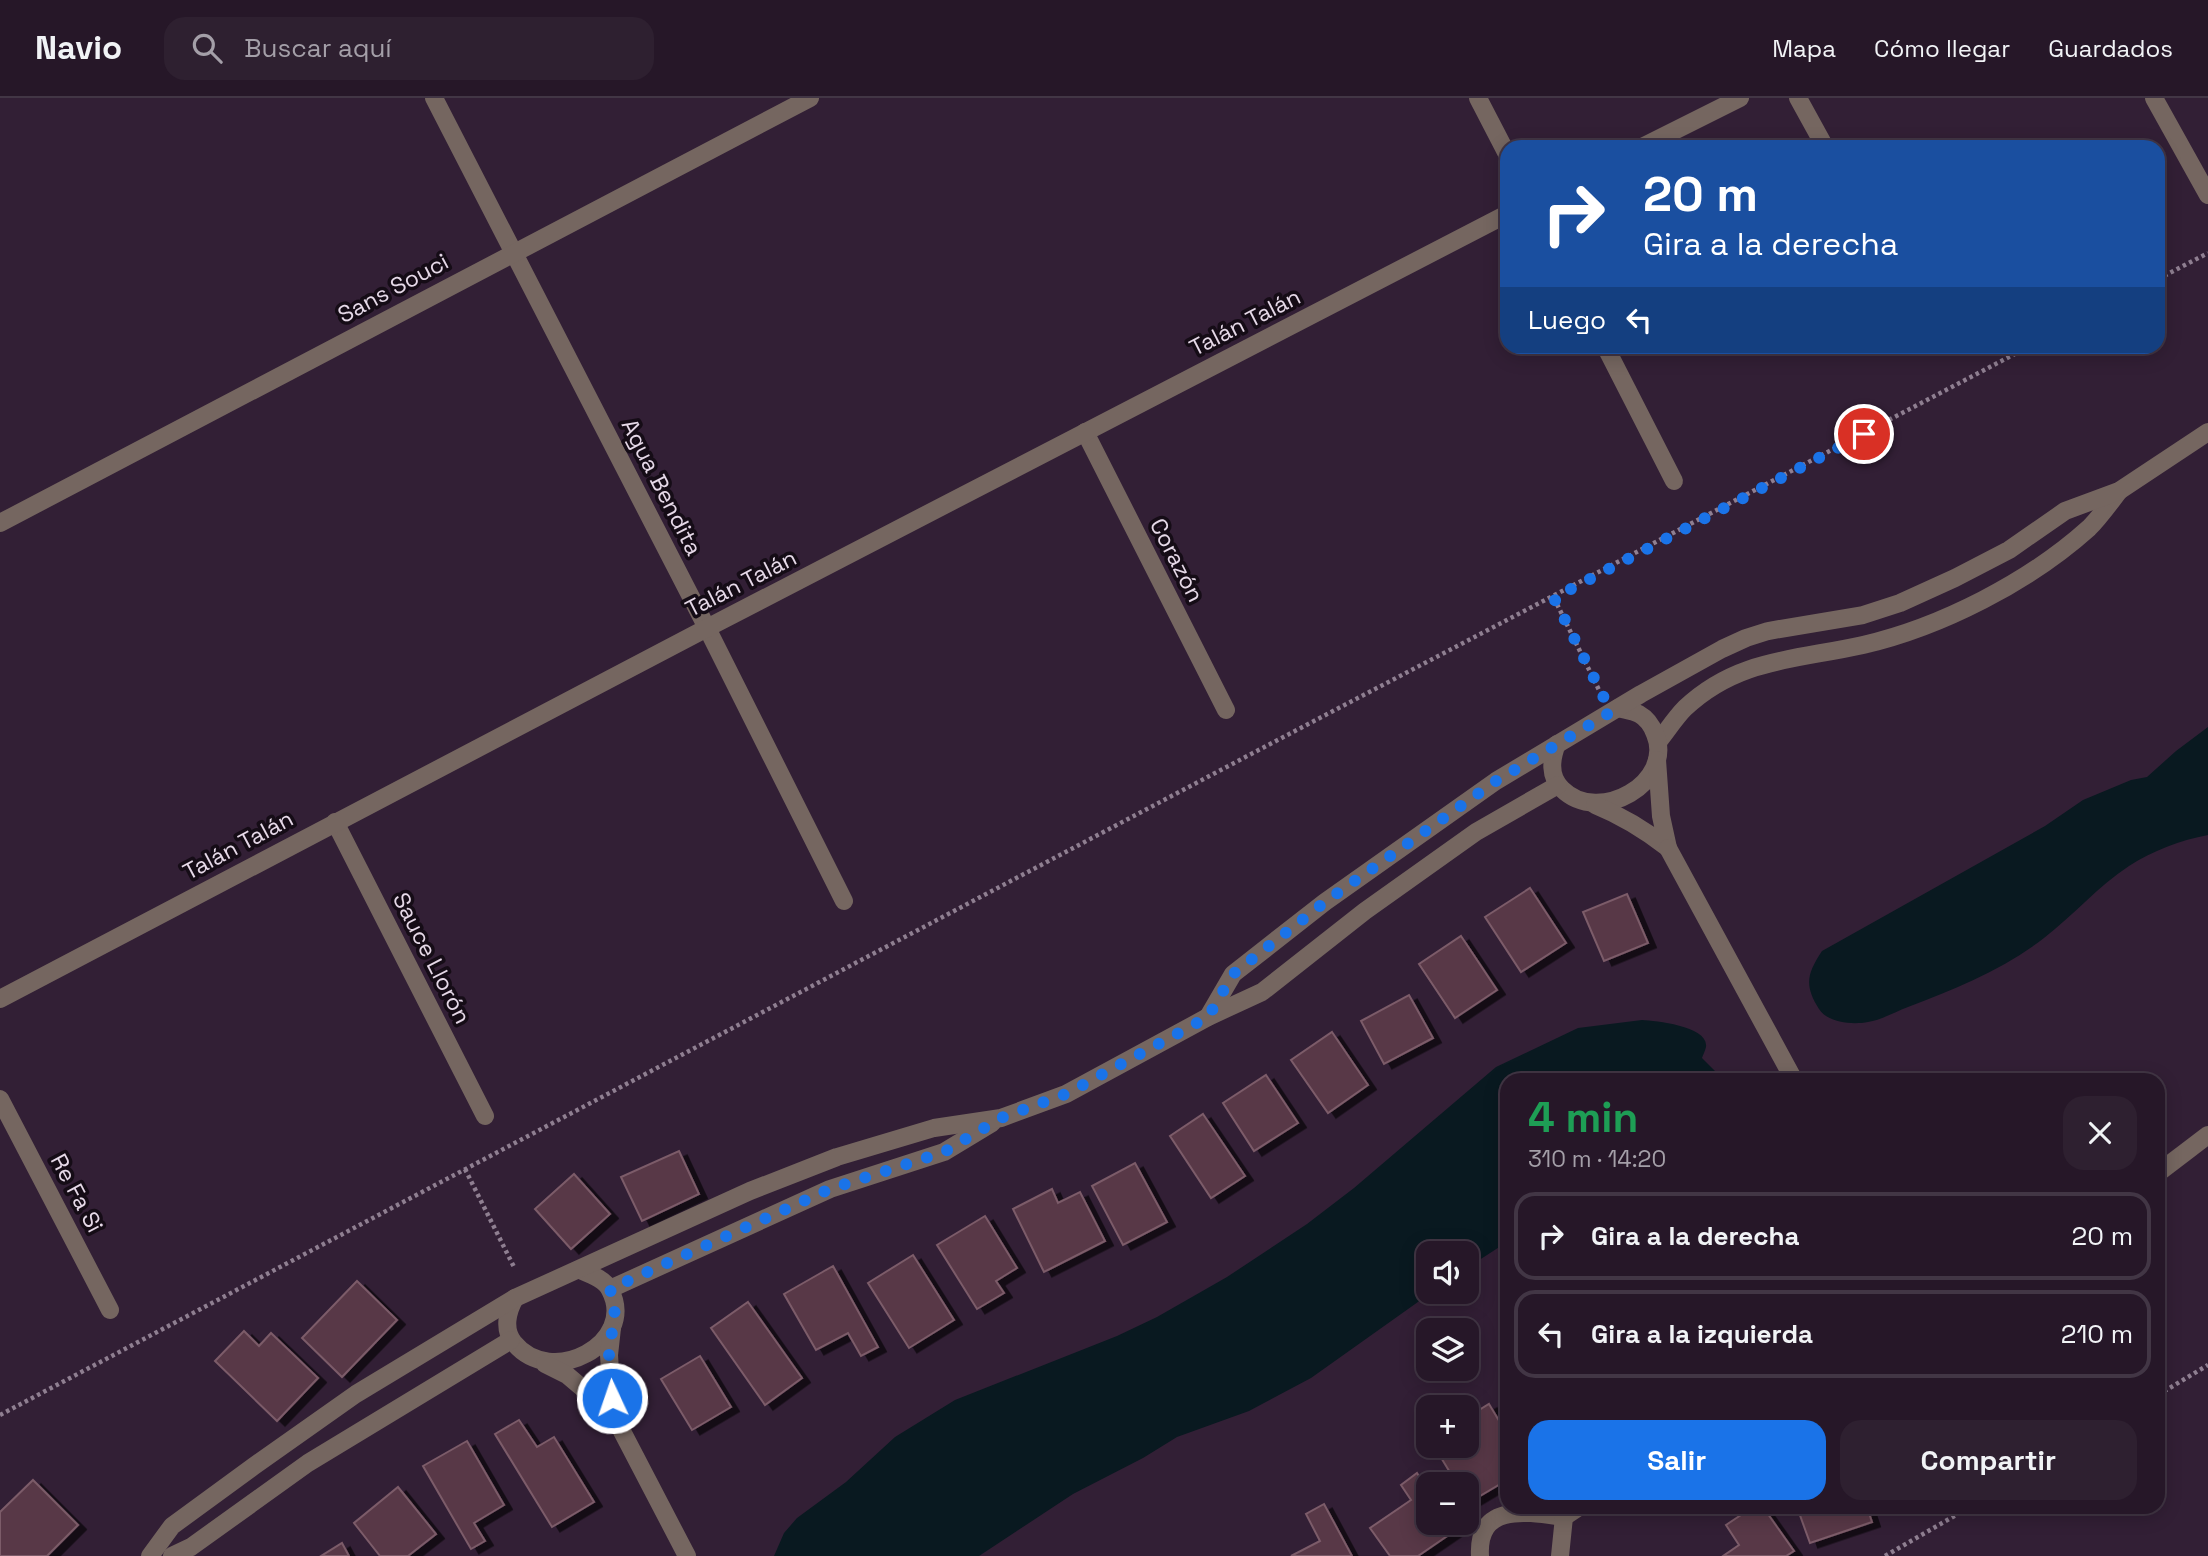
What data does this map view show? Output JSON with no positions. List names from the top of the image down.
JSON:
{
  "streets": {
    "street": [
      "Sans Souci",
      "Talán Talán",
      "Agua Bendita",
      "Corazón",
      "Sauce Llorón",
      "Re Fa Si"
    ]
  },
  "crossings": [
    ["Sans Souci", "Agua Bendita"],
    ["Talán Talán", "Agua Bendita"],
    ["Talán Talán", "Corazón"],
    ["Talán Talán", "Sauce Llorón"]
  ],
  "page": {
    "header": "Navio",
    "search": "Buscar aquí",
    "nav": ["Mapa", "Cómo llegar", "Guardados"],
    "turn": ["20 m", "Gira a la derecha"],
    "then": "Luego",
    "heading": ["4 min", "310 m · 14:20"],
    "list": [
      {
        "name": "Gira a la derecha",
        "value": "20 m"
      },
      {
        "name": "Gira a la izquierda",
        "value": "210 m"
      }
    ],
    "map_buttons": ["+", "−"],
    "buttons": ["Salir", "Compartir"]
  }
}
